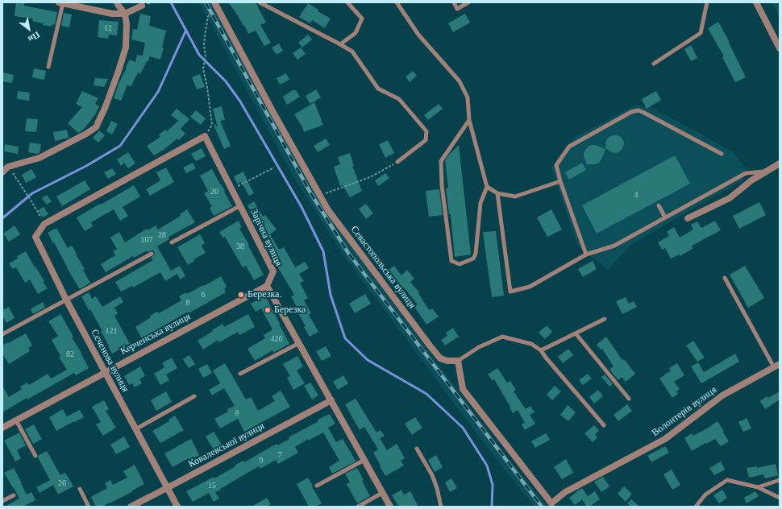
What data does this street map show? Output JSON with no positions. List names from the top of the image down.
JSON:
{
  "streets": {
    "street": [
      "Зарічна вулиця",
      "Севастопольська вулиця",
      "Керченська вулиця",
      "Сєченова вулиця",
      "Волонтерів вулиця",
      "Ковалевської вулиця"
    ]
  },
  "crossings": [
    ["Зарічна вулиця", "Керченська вулиця"],
    ["Керченська вулиця", "Сєченова вулиця"],
    ["Сєченова вулиця", "Ковалевської вулиця"]
  ],
  "places": ["Березка.", "Березка"],
  "house_numbers": [
    "12",
    "20",
    "4",
    "28",
    "107",
    "38",
    "6",
    "8",
    "121",
    "42б",
    "82",
    "8",
    "7",
    "9",
    "26",
    "15"
  ],
  "north": "bottom right"
}
